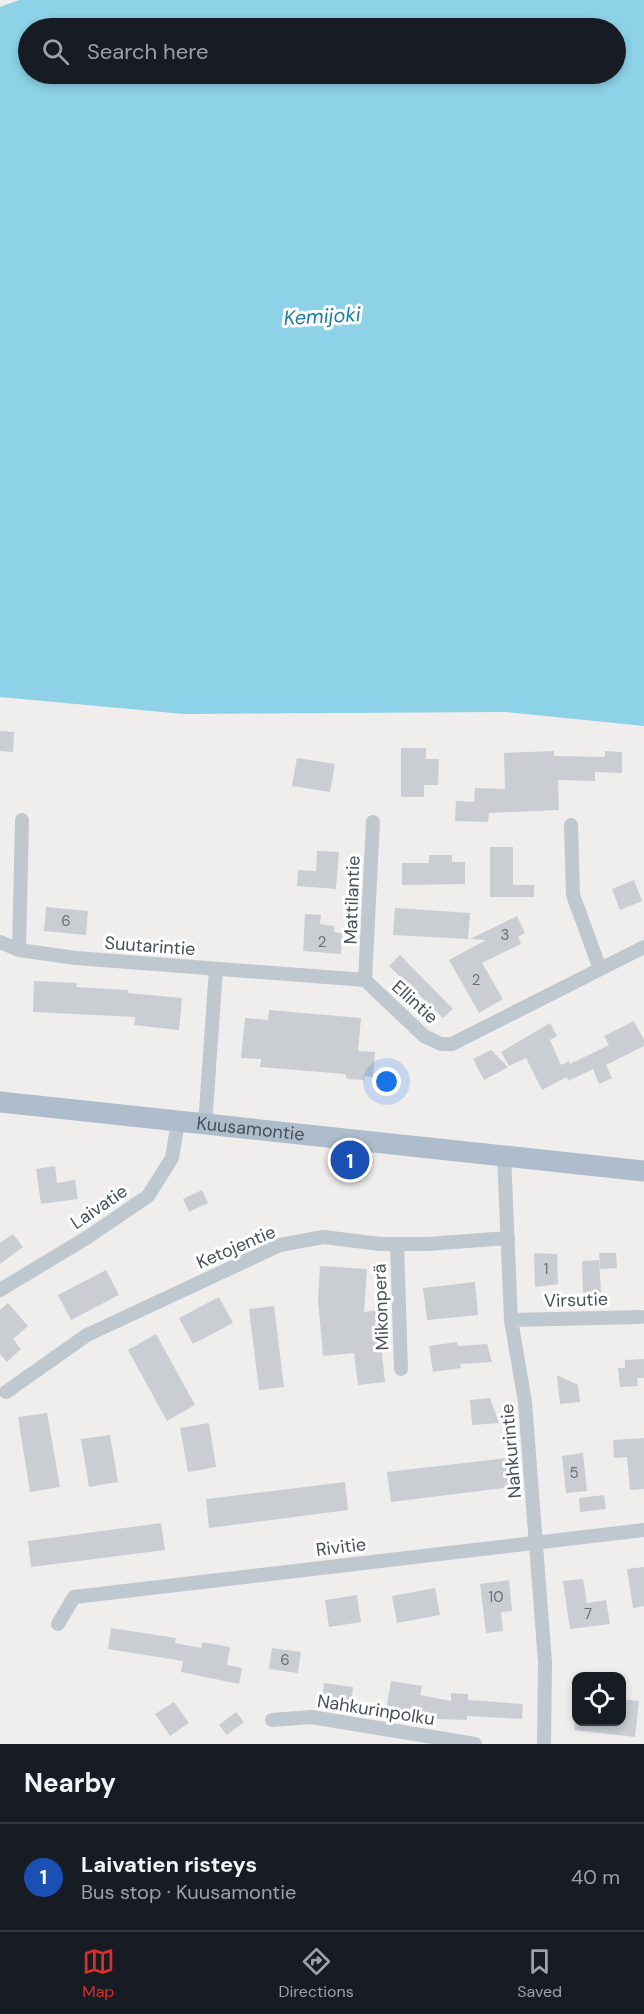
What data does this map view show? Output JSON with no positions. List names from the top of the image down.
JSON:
{
  "streets": {
    "main road": ["Kuusamontie"],
    "street": [
      "Mattilantie",
      "Suutarintie",
      "Ellintie",
      "Laivatie",
      "Ketojentie",
      "Virsutie",
      "Mikonperä",
      "Nahkurintie",
      "Rivitie",
      "Nahkurinpolku"
    ]
  },
  "crossings": [
    ["Mattilantie", "Ellintie"],
    ["Suutarintie", "Ellintie"],
    ["Suutarintie", "Kuusamontie"],
    ["Kuusamontie", "Laivatie"],
    ["Kuusamontie", "Nahkurintie"],
    ["Ketojentie", "Mikonperä"],
    ["Ketojentie", "Nahkurintie"],
    ["Virsutie", "Nahkurintie"],
    ["Nahkurintie", "Rivitie"]
  ],
  "water": ["Kemijoki"],
  "house_numbers": [
    "6",
    "3",
    "2",
    "2",
    "1",
    "5",
    "10",
    "7",
    "6"
  ],
  "page": {
    "search": "Search here",
    "pins": "1",
    "heading": "Nearby",
    "list": [
      {
        "mark": "1",
        "name": "Laivatien risteys",
        "note": "Bus stop · Kuusamontie",
        "value": "40 m"
      }
    ],
    "nav": ["Map", "Directions", "Saved"]
  }
}
